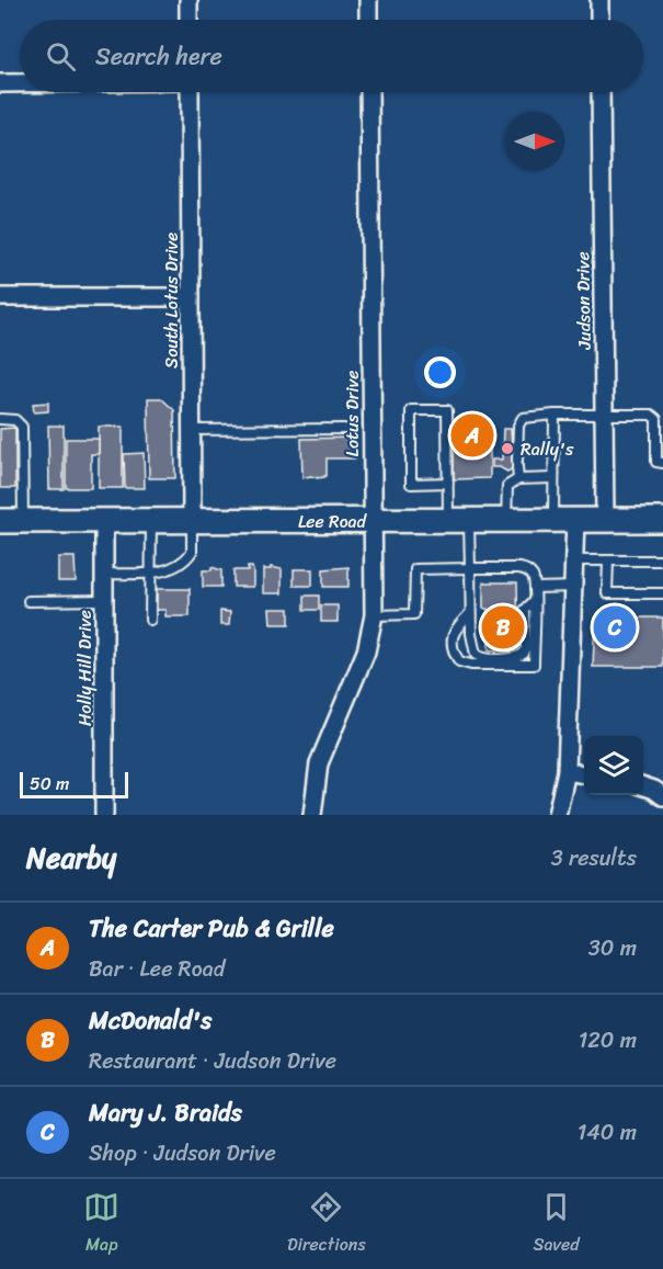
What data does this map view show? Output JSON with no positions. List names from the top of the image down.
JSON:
{
  "streets": {
    "main road": ["Lee Road"],
    "street": [
      "South Lotus Drive",
      "Judson Drive",
      "Lotus Drive",
      "Holly Hill Drive"
    ]
  },
  "crossings": [
    ["South Lotus Drive", "Lee Road"],
    ["Judson Drive", "Lee Road"],
    ["Lotus Drive", "Lee Road"],
    ["Lee Road", "Holly Hill Drive"]
  ],
  "places": ["Rally's"],
  "scale_bar": "50 m",
  "north": "right",
  "page": {
    "search": "Search here",
    "pins": ["A", "B", "C"],
    "scale": "50 m",
    "heading": ["Nearby", "3 results"],
    "list": [
      {
        "mark": "A",
        "name": "The Carter Pub & Grille",
        "note": "Bar · Lee Road",
        "value": "30 m"
      },
      {
        "mark": "B",
        "name": "McDonald's",
        "note": "Restaurant · Judson Drive",
        "value": "120 m"
      },
      {
        "mark": "C",
        "name": "Mary J. Braids",
        "note": "Shop · Judson Drive",
        "value": "140 m"
      }
    ],
    "nav": ["Map", "Directions", "Saved"]
  }
}
